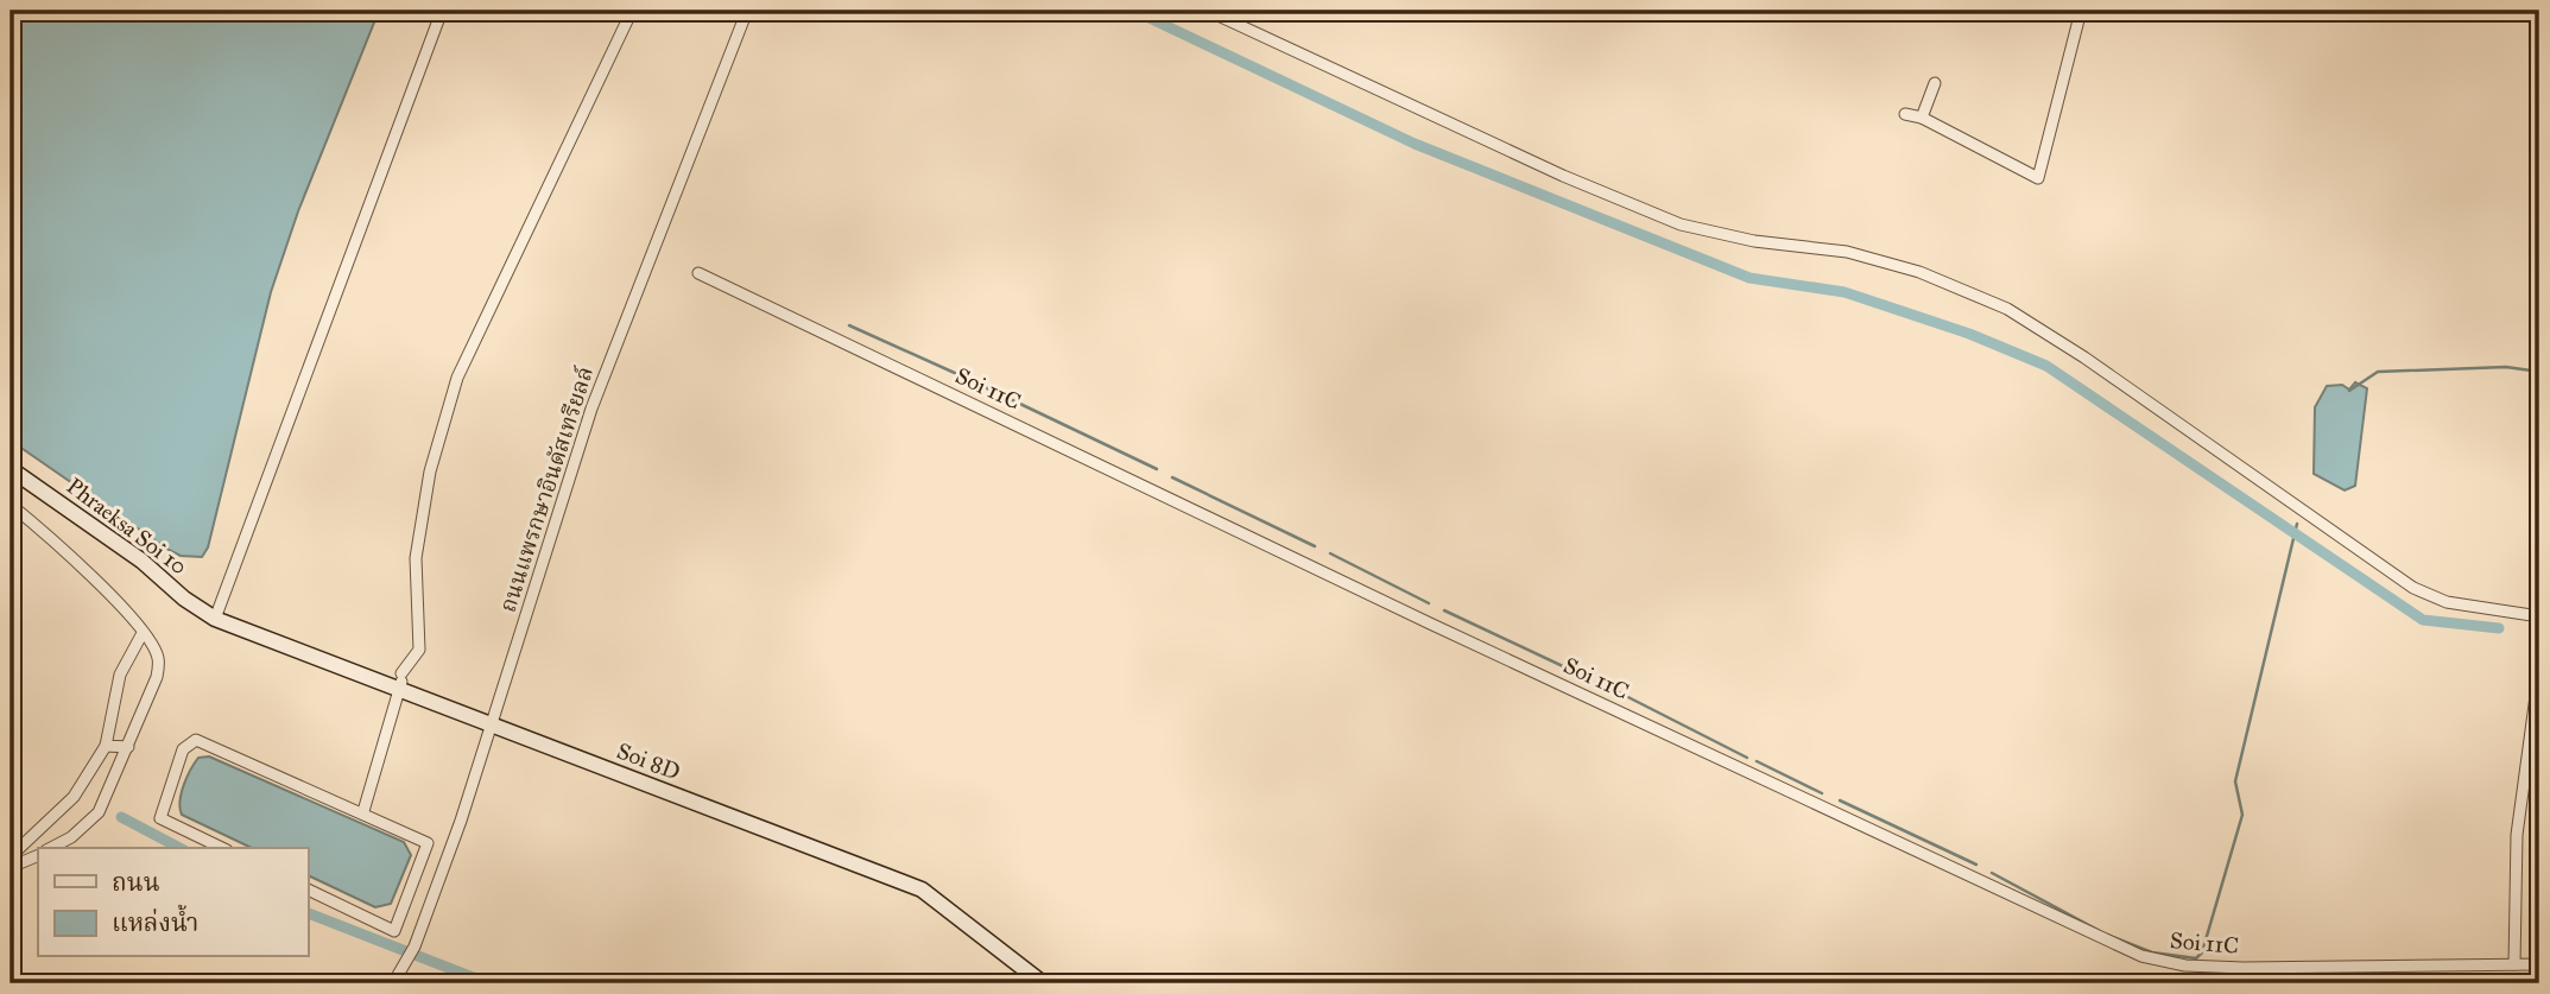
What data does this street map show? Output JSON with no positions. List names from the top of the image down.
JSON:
{
  "streets": {
    "street": [
      "Soi 11C",
      "ถนนแพรกษาอินดัสเทรียลล์",
      "Phraeksa Soi 10",
      "Soi 8D"
    ]
  },
  "crossings": [
    ["ถนนแพรกษาอินดัสเทรียลล์", "Soi 8D"],
    ["Phraeksa Soi 10", "Soi 8D"]
  ],
  "legend": ["ถนน", "แหล่งน้ำ"]
}
